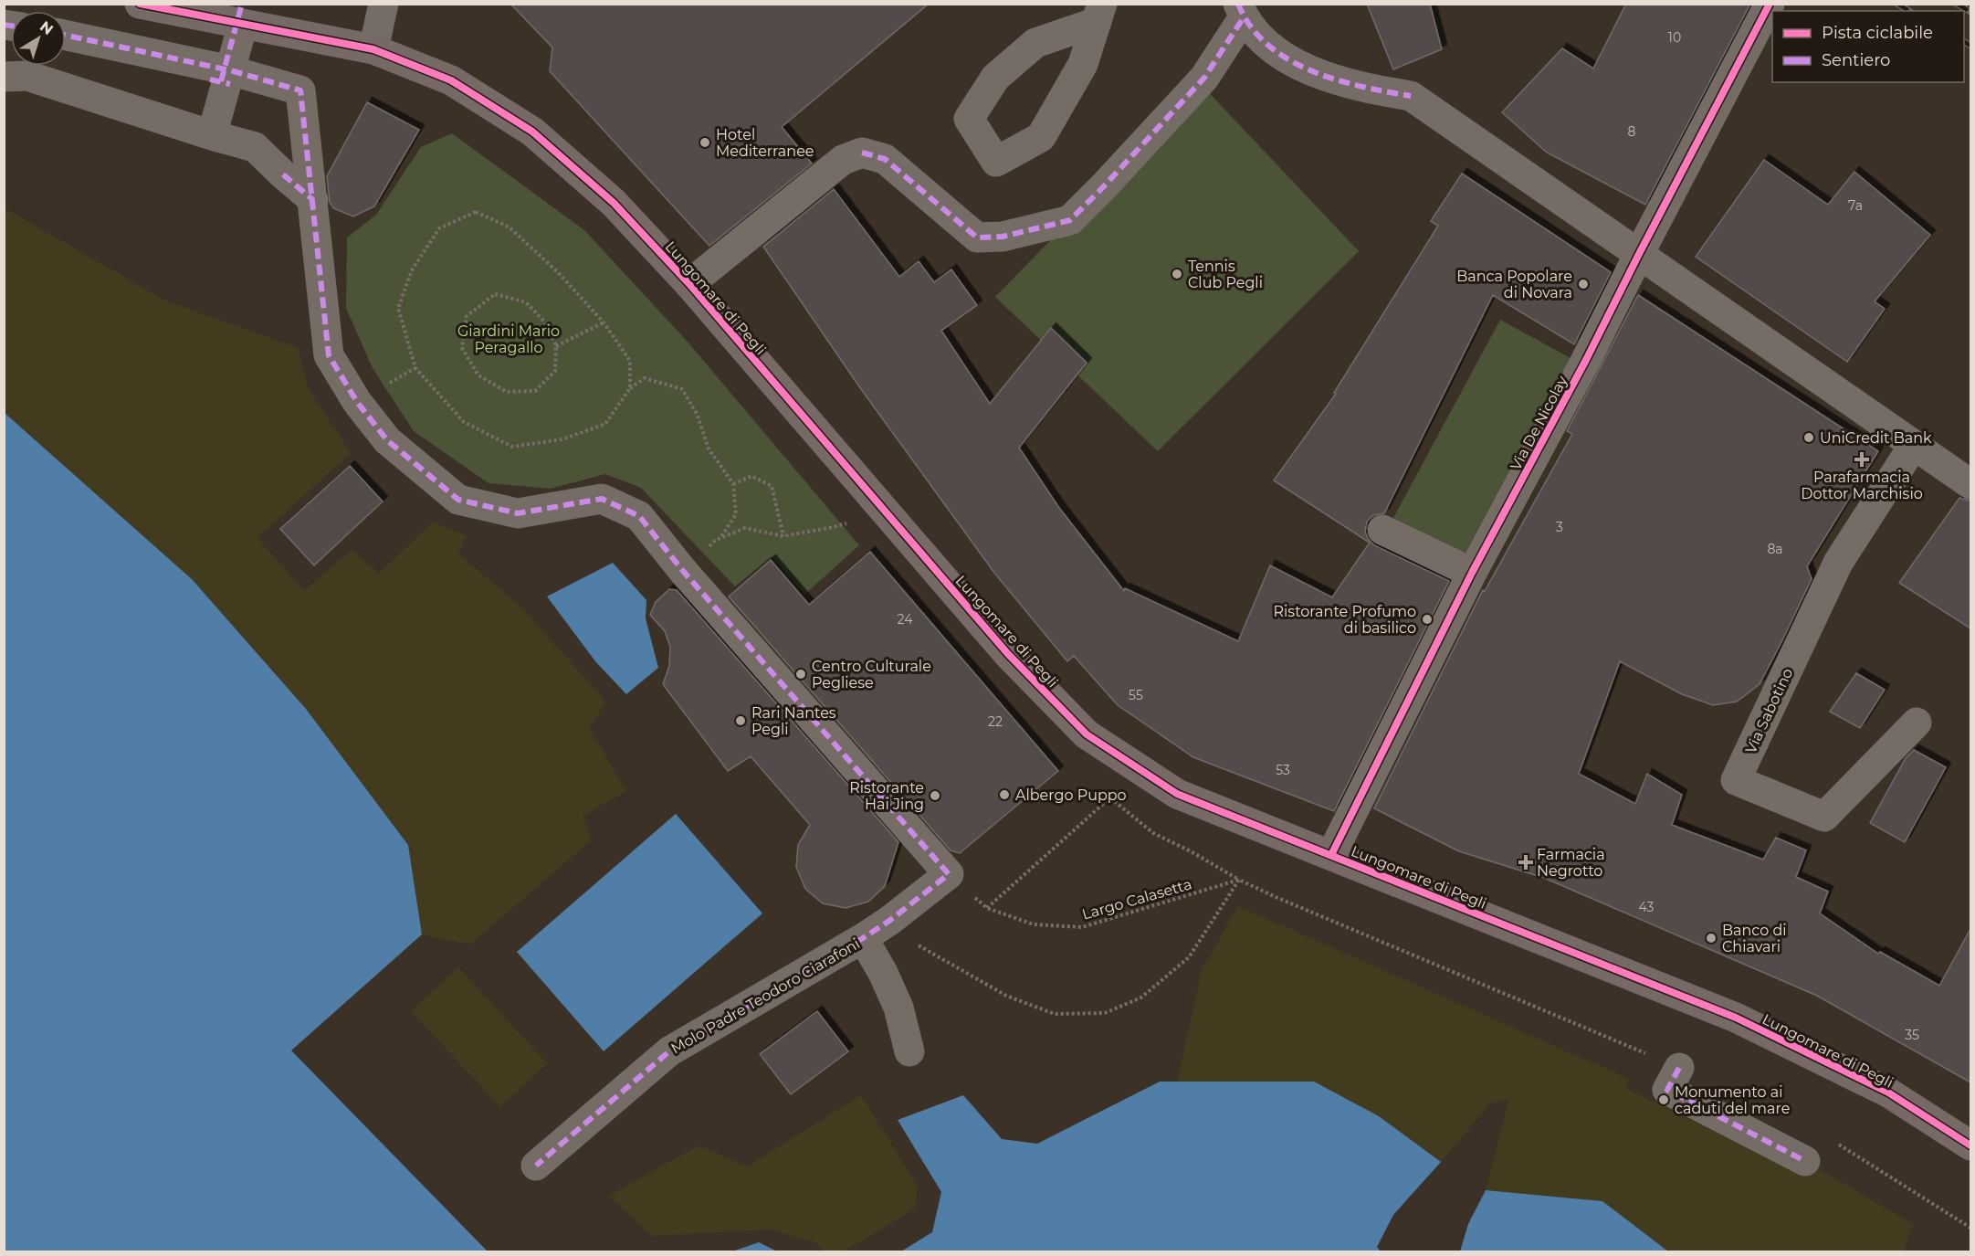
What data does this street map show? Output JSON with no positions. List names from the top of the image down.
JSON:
{
  "streets": {
    "main road": ["Lungomare di Pegli"],
    "street": ["Via De Nicolay", "Via Sabotino", "Molo Padre Teodoro Ciarafoni"],
    "path": ["Largo Calasetta"]
  },
  "crossings": [
    ["Lungomare di Pegli", "Via De Nicolay"],
    ["Largo Calasetta", "Molo Padre Teodoro Ciarafoni"]
  ],
  "parks": ["Giardini Mario Peragallo"],
  "places": {
    "other": [
      "Hotel Mediterranee",
      "Tennis Club Pegli",
      "Banca Popolare di Novara",
      "UniCredit Bank",
      "Ristorante Profumo di basilico",
      "Centro Culturale Pegliese",
      "Rari Nantes Pegli",
      "Albergo Puppo",
      "Ristorante Hai Jing",
      "Banco di Chiavari",
      "Monumento ai caduti del mare"
    ],
    "health": ["Parafarmacia Dottor Marchisio", "Farmacia Negrotto"]
  },
  "house_numbers": [
    "10",
    "8",
    "7a",
    "3",
    "8a",
    "24",
    "55",
    "22",
    "53",
    "43",
    "35"
  ],
  "legend": ["Pista ciclabile", "Sentiero"],
  "north": "top right"
}
